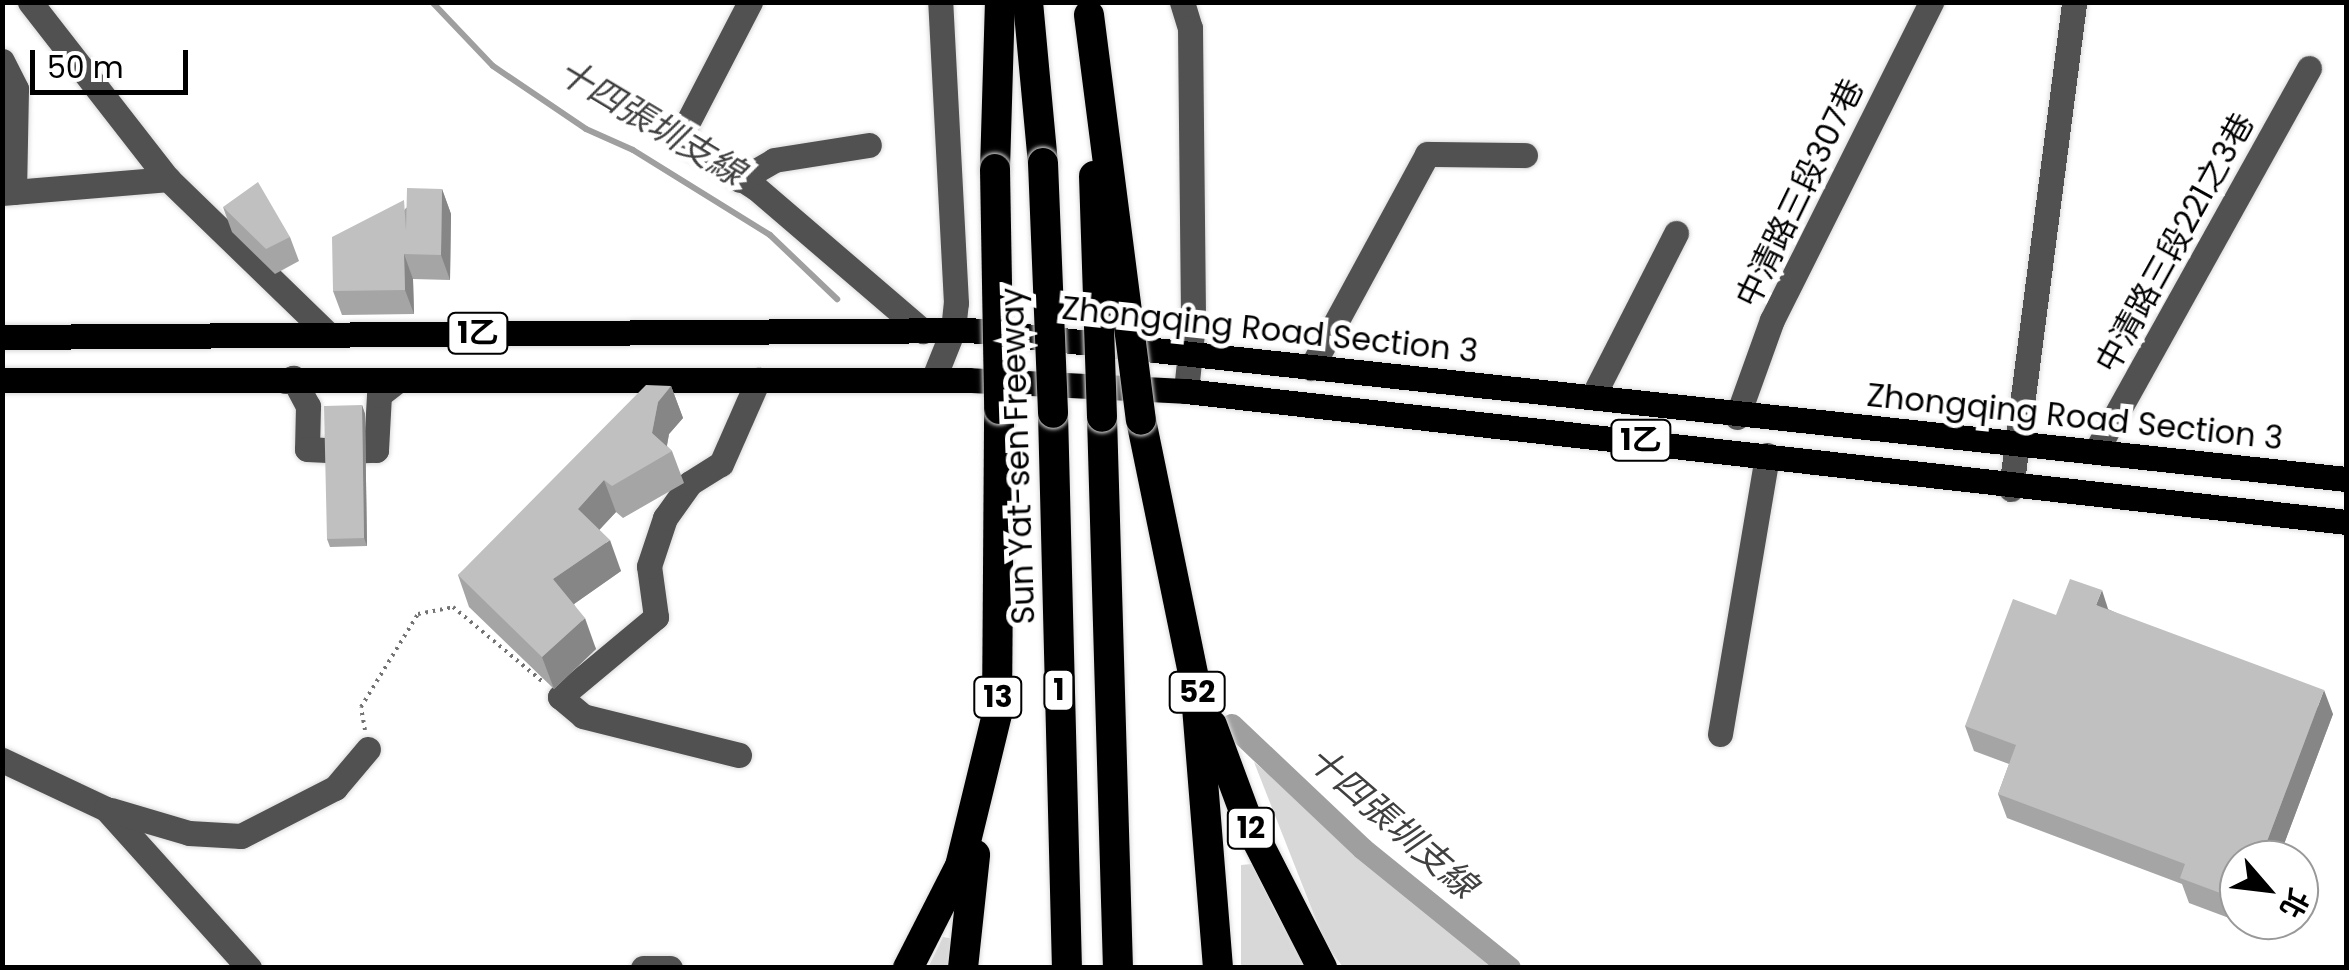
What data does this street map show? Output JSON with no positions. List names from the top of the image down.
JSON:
{
  "streets": {
    "highway": [
      "Sun Yat-sen Freeway",
      "1",
      "52",
      "13",
      "12"
    ],
    "main road": ["Zhongqing Road Section 3", "1乙"],
    "street": ["中清路三段307巷", "中清路三段221之3巷"]
  },
  "crossings": [
    ["中清路三段307巷", "Zhongqing Road Section 3"],
    ["中清路三段221之3巷", "Zhongqing Road Section 3"],
    ["1", "52"],
    ["52", "12"]
  ],
  "water": ["十四張圳支線"],
  "scale_bar": "50 m",
  "north": "bottom right"
}
